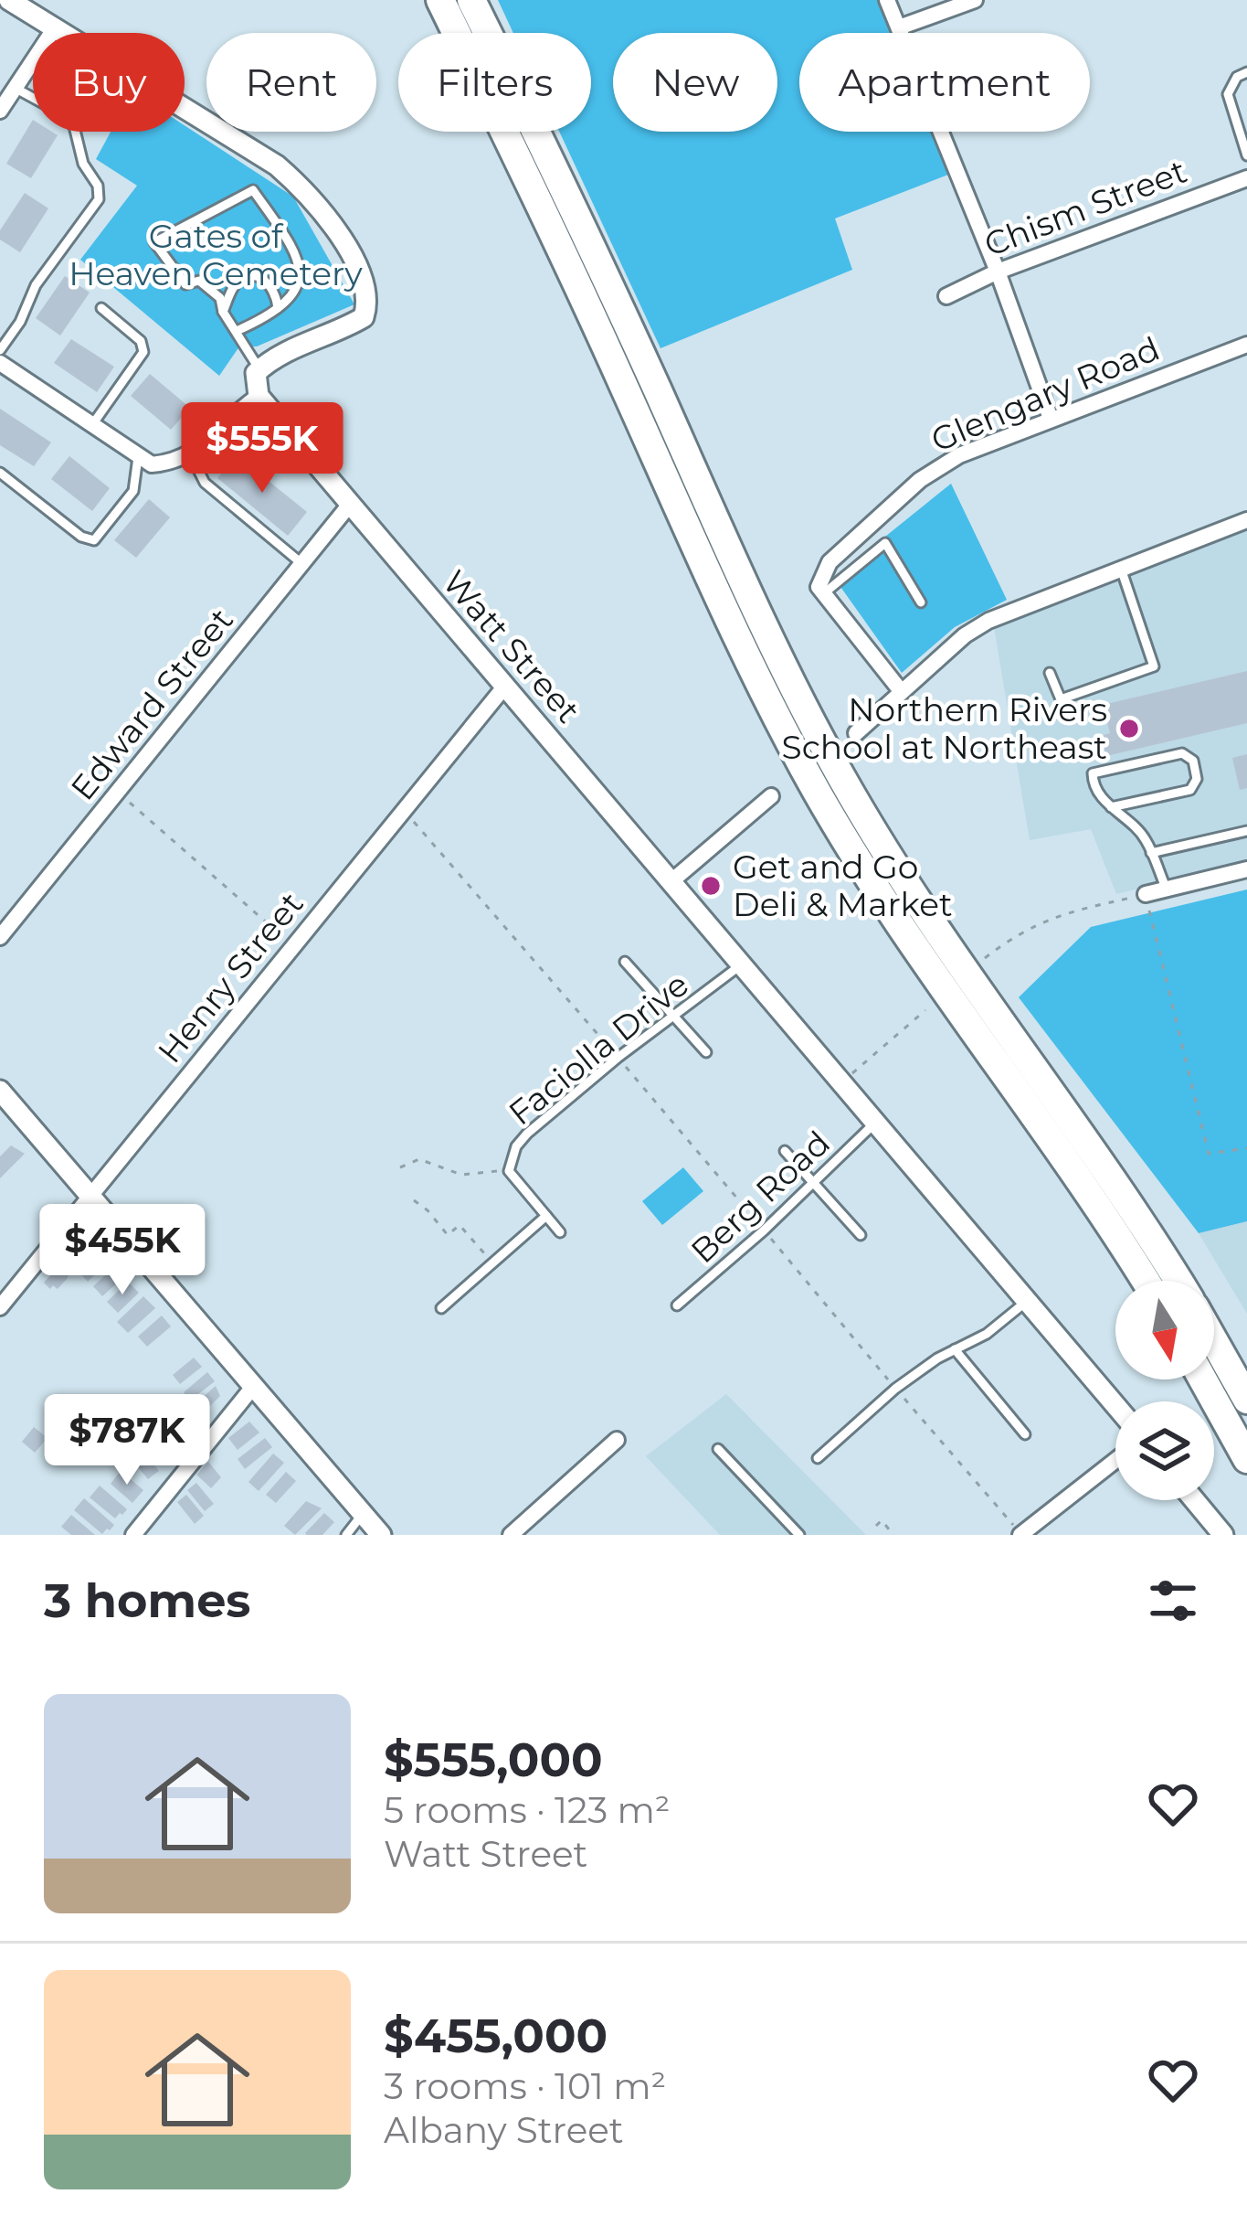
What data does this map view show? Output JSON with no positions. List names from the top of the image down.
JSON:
{
  "streets": {
    "street": [
      "Chism Street",
      "Glengary Road",
      "Watt Street",
      "Edward Street",
      "Henry Street"
    ],
    "lane": ["Faciolla Drive", "Berg Road"]
  },
  "crossings": [
    ["Watt Street", "Edward Street"],
    ["Watt Street", "Henry Street"],
    ["Watt Street", "Faciolla Drive"],
    ["Watt Street", "Berg Road"]
  ],
  "parks": ["Gates of Heaven Cemetery"],
  "places": ["Northern Rivers School at Northeast", "Get and Go Deli & Market"],
  "north": "bottom",
  "page": {
    "chip": [
      "Buy",
      "Rent",
      "Filters",
      "New",
      "Apartment"
    ],
    "price": ["$555K", "$455K", "$787K"],
    "heading": "3 homes",
    "list": [
      {
        "name": "$555,000",
        "note": "5 rooms · 123 m² · Watt Street"
      },
      {
        "name": "$455,000",
        "note": "3 rooms · 101 m² · Albany Street"
      }
    ]
  }
}
